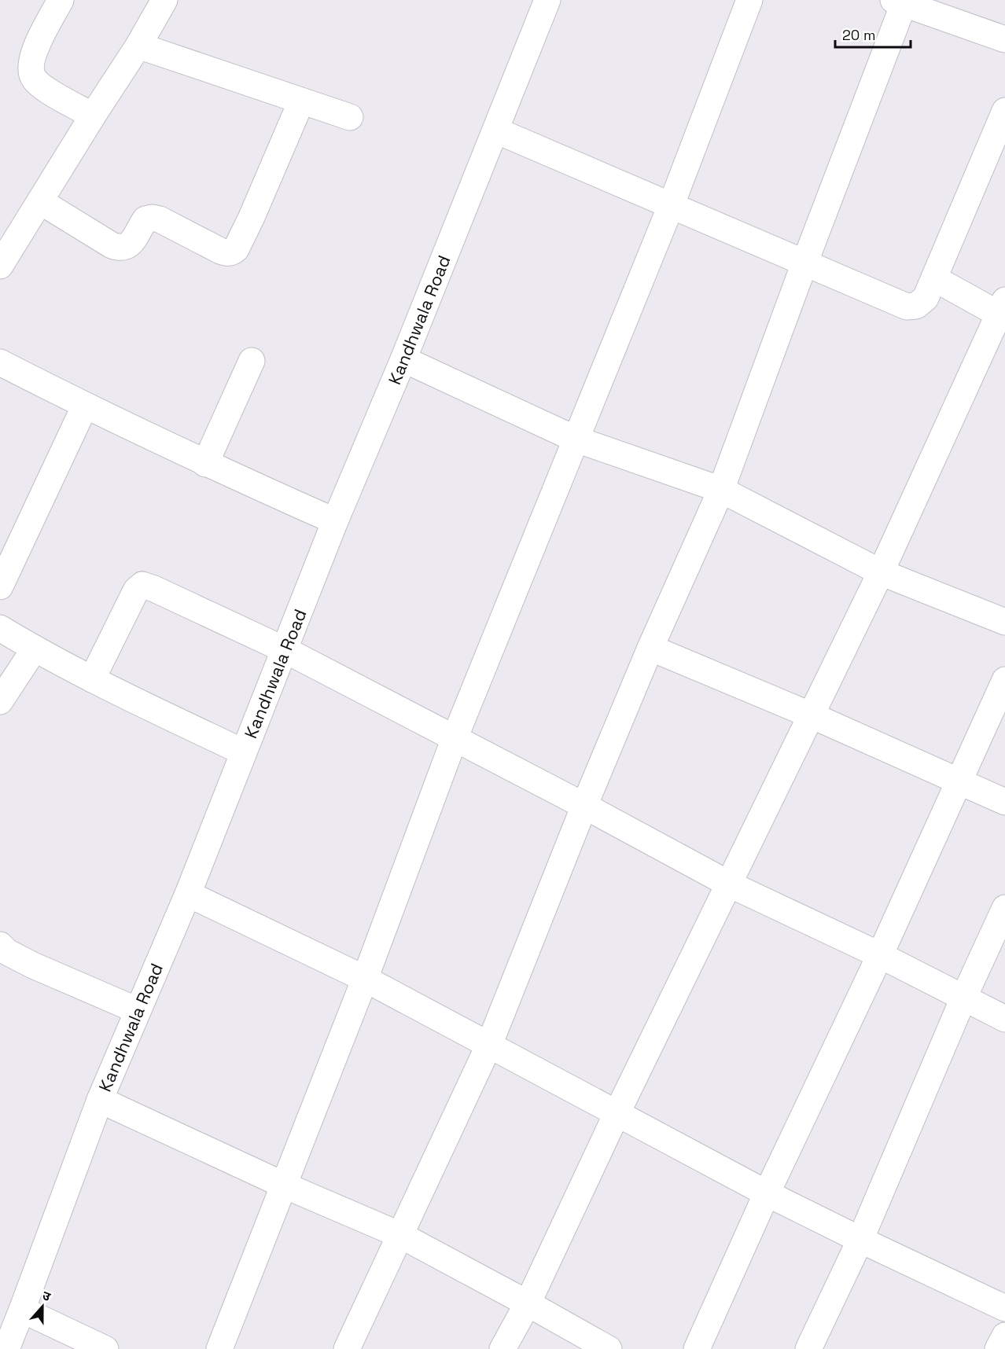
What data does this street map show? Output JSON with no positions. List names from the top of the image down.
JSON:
{
  "streets": {
    "street": ["Kandhwala Road"]
  },
  "scale_bar": "20 m",
  "north": "top"
}
